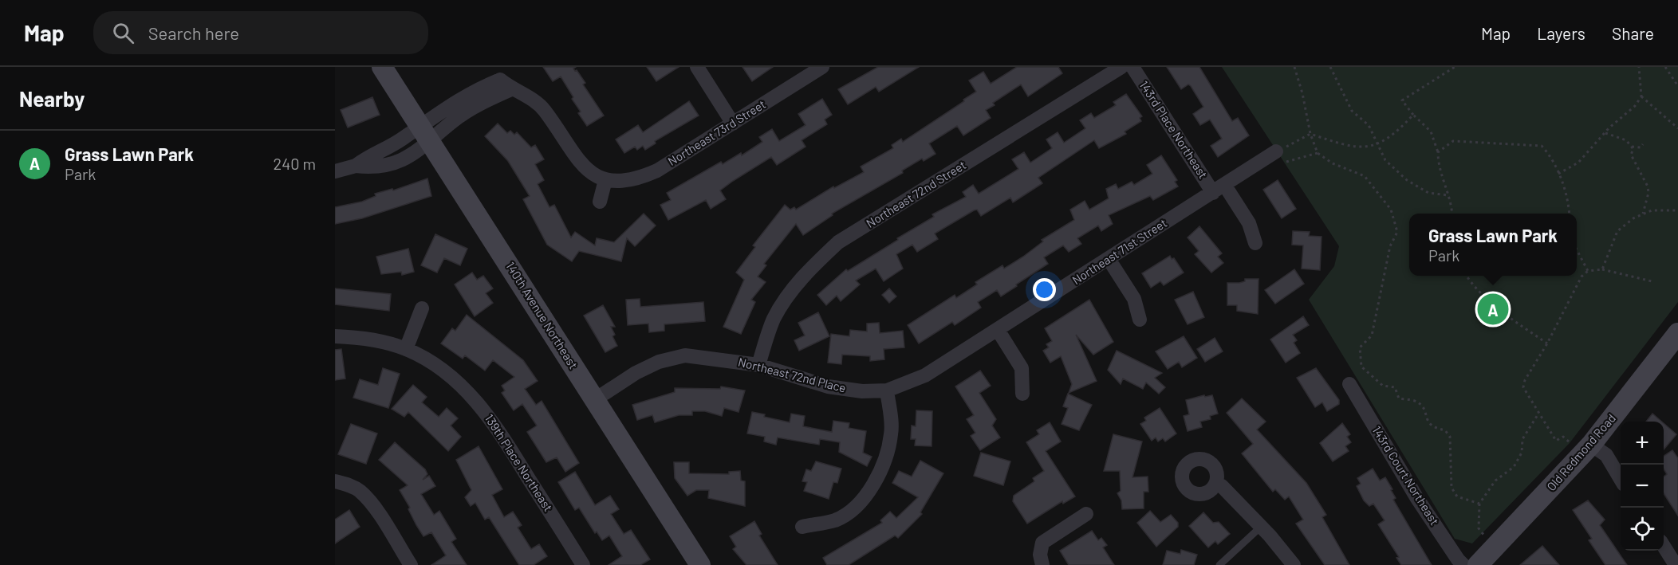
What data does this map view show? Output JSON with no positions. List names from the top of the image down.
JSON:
{
  "streets": {
    "main road": ["140th Avenue Northeast", "Old Redmond Road"],
    "street": [
      "143rd Place Northeast",
      "Northeast 73rd Street",
      "Northeast 72nd Street",
      "Northeast 71st Street",
      "Northeast 72nd Place",
      "139th Place Northeast",
      "143rd Court Northeast"
    ]
  },
  "crossings": [
    ["143rd Place Northeast", "Northeast 71st Street"],
    ["Northeast 72nd Street", "Northeast 72nd Place"],
    ["Northeast 71st Street", "Northeast 72nd Place"],
    ["140th Avenue Northeast", "Northeast 72nd Place"],
    ["Old Redmond Road", "143rd Court Northeast"]
  ],
  "page": {
    "header": "Map",
    "search": "Search here",
    "nav": ["Map", "Layers", "Share"],
    "heading": "Nearby",
    "list": [
      {
        "mark": "A",
        "name": "Grass Lawn Park",
        "note": "Park",
        "value": "240 m"
      }
    ],
    "popup": ["Grass Lawn Park", "Park"],
    "pins": "A",
    "map_buttons": ["+", "−"]
  }
}
